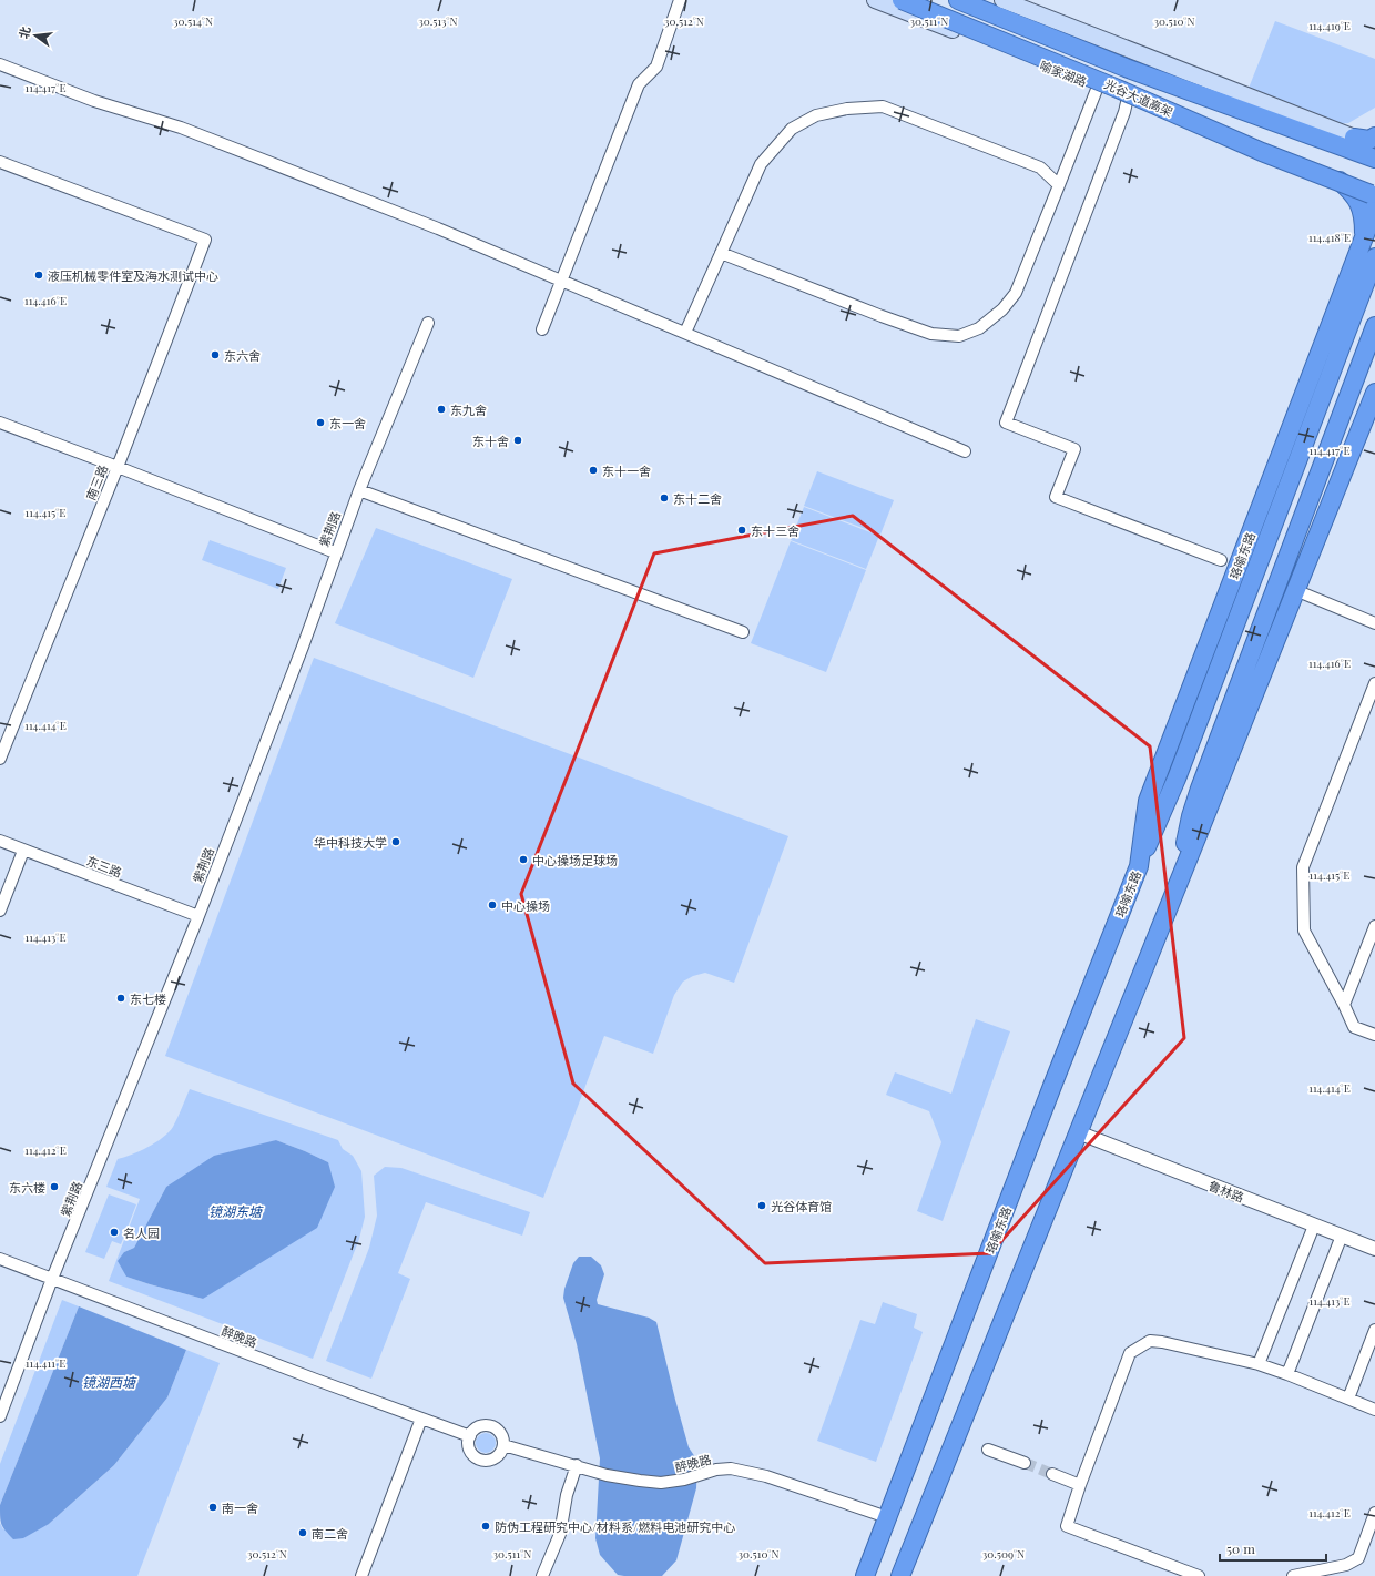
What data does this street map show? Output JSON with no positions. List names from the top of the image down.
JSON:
{
  "streets": {
    "highway": ["光谷大道高架", "珞喻东路"],
    "main road": ["喻家湖路"],
    "street": [
      "南三路",
      "紫荆路",
      "东三路",
      "鲁林路",
      "醉晚路"
    ]
  },
  "crossings": [
    ["喻家湖路", "光谷大道高架"],
    ["喻家湖路", "珞喻东路"],
    ["光谷大道高架", "珞喻东路"],
    ["紫荆路", "东三路"],
    ["紫荆路", "醉晚路"],
    ["珞喻东路", "醉晚路"]
  ],
  "water": ["镜湖东塘", "镜湖西塘"],
  "places": [
    "液压机械零件室及海水测试中心",
    "东六舍",
    "东九舍",
    "东一舍",
    "东十舍",
    "东十一舍",
    "东十二舍",
    "东十三舍",
    "华中科技大学",
    "中心操场足球场",
    "中心操场",
    "东七楼",
    "东六楼",
    "光谷体育馆",
    "名人园",
    "南一舍",
    "防伪工程研究中心/材料系/燃料电池研究中心",
    "南二舍"
  ],
  "scale_bar": "50 m",
  "north": "left",
  "coordinates": [
    "30.514°N",
    "30.513°N",
    "30.512°N",
    "30.511°N",
    "30.510°N",
    "114.419°E",
    "114.417°E",
    "114.418°E",
    "114.416°E",
    "114.415°E",
    "114.414°E",
    "114.413°E",
    "114.412°E",
    "114.411°E",
    "30.509°N"
  ]
}
